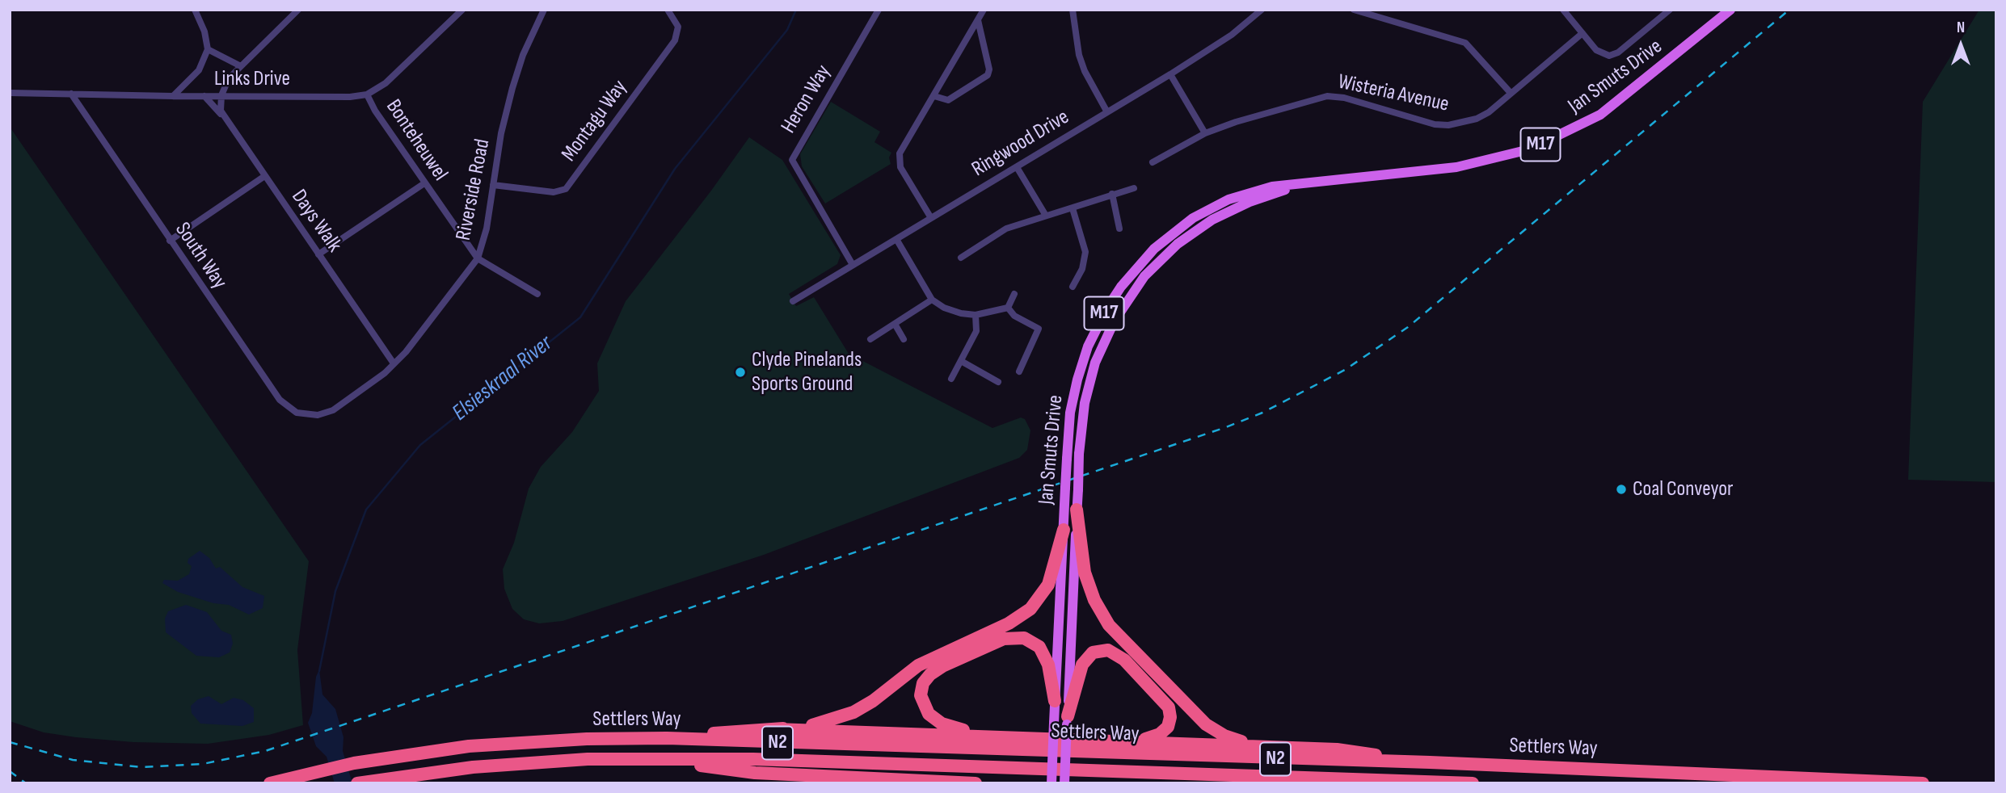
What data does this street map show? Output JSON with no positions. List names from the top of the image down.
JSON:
{
  "streets": {
    "highway": ["Settlers Way", "N2"],
    "main road": ["Jan Smuts Drive", "M17"],
    "street": [
      "Links Drive",
      "Wisteria Avenue",
      "Heron Way",
      "Montagu Way",
      "Bonteheuwel",
      "Ringwood Drive",
      "Riverside Road",
      "Days Walk",
      "South Way"
    ]
  },
  "crossings": [
    ["Links Drive", "Bonteheuwel"],
    ["Links Drive", "Days Walk"],
    ["Links Drive", "South Way"],
    ["Heron Way", "Ringwood Drive"],
    ["Montagu Way", "Riverside Road"],
    ["Bonteheuwel", "Riverside Road"],
    ["Riverside Road", "Days Walk"],
    ["Riverside Road", "South Way"]
  ],
  "water": ["Elsieskraal River"],
  "places": ["Clyde Pinelands Sports Ground", "Coal Conveyor"],
  "north": "top"
}
